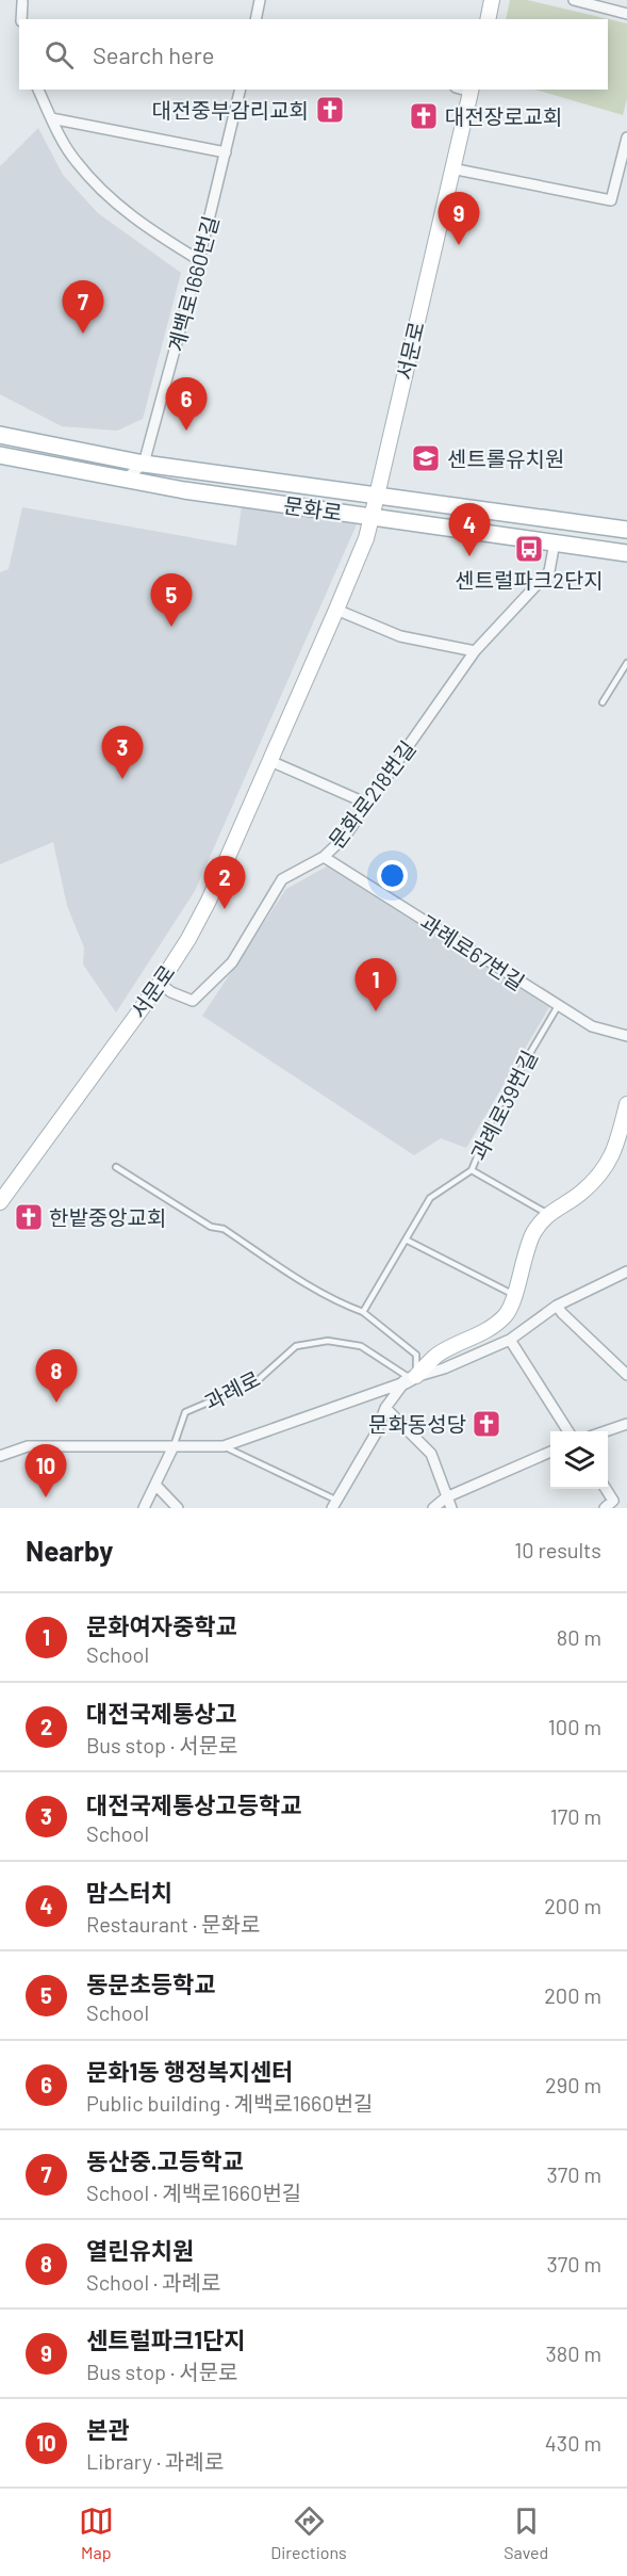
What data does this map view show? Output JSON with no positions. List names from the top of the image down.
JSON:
{
  "streets": {
    "main road": ["서문로", "문화로"],
    "street": ["계백로1660번길", "문화로218번길", "과례로67번길"],
    "lane": ["과례로39번길", "과례로"]
  },
  "crossings": [
    ["계백로1660번길", "문화로"],
    ["서문로", "문화로"],
    ["서문로", "문화로218번길"],
    ["문화로", "문화로218번길"],
    ["문화로218번길", "과례로67번길"],
    ["과례로67번길", "과례로39번길"]
  ],
  "places": {
    "church": [
      "대전중부감리교회",
      "대전장로교회",
      "한밭중앙교회",
      "문화동성당"
    ],
    "school or university": ["센트롤유치원"],
    "bus stop": ["센트럴파크2단지"]
  },
  "page": {
    "search": "Search here",
    "pins": [
      "9",
      "7",
      "6",
      "4",
      "5",
      "3",
      "2",
      "1",
      "8",
      "10"
    ],
    "heading": ["Nearby", "10 results"],
    "list": [
      {
        "mark": "1",
        "name": "문화여자중학교",
        "note": "School",
        "value": "80 m"
      },
      {
        "mark": "2",
        "name": "대전국제통상고",
        "note": "Bus stop · 서문로",
        "value": "100 m"
      },
      {
        "mark": "3",
        "name": "대전국제통상고등학교",
        "note": "School",
        "value": "170 m"
      },
      {
        "mark": "4",
        "name": "맘스터치",
        "note": "Restaurant · 문화로",
        "value": "200 m"
      },
      {
        "mark": "5",
        "name": "동문초등학교",
        "note": "School",
        "value": "200 m"
      },
      {
        "mark": "6",
        "name": "문화1동 행정복지센터",
        "note": "Public building · 계백로1660번길",
        "value": "290 m"
      },
      {
        "mark": "7",
        "name": "동산중.고등학교",
        "note": "School · 계백로1660번길",
        "value": "370 m"
      },
      {
        "mark": "8",
        "name": "열린유치원",
        "note": "School · 과례로",
        "value": "370 m"
      },
      {
        "mark": "9",
        "name": "센트럴파크1단지",
        "note": "Bus stop · 서문로",
        "value": "380 m"
      },
      {
        "mark": "10",
        "name": "본관",
        "note": "Library · 과례로",
        "value": "430 m"
      }
    ],
    "nav": ["Map", "Directions", "Saved"]
  }
}
